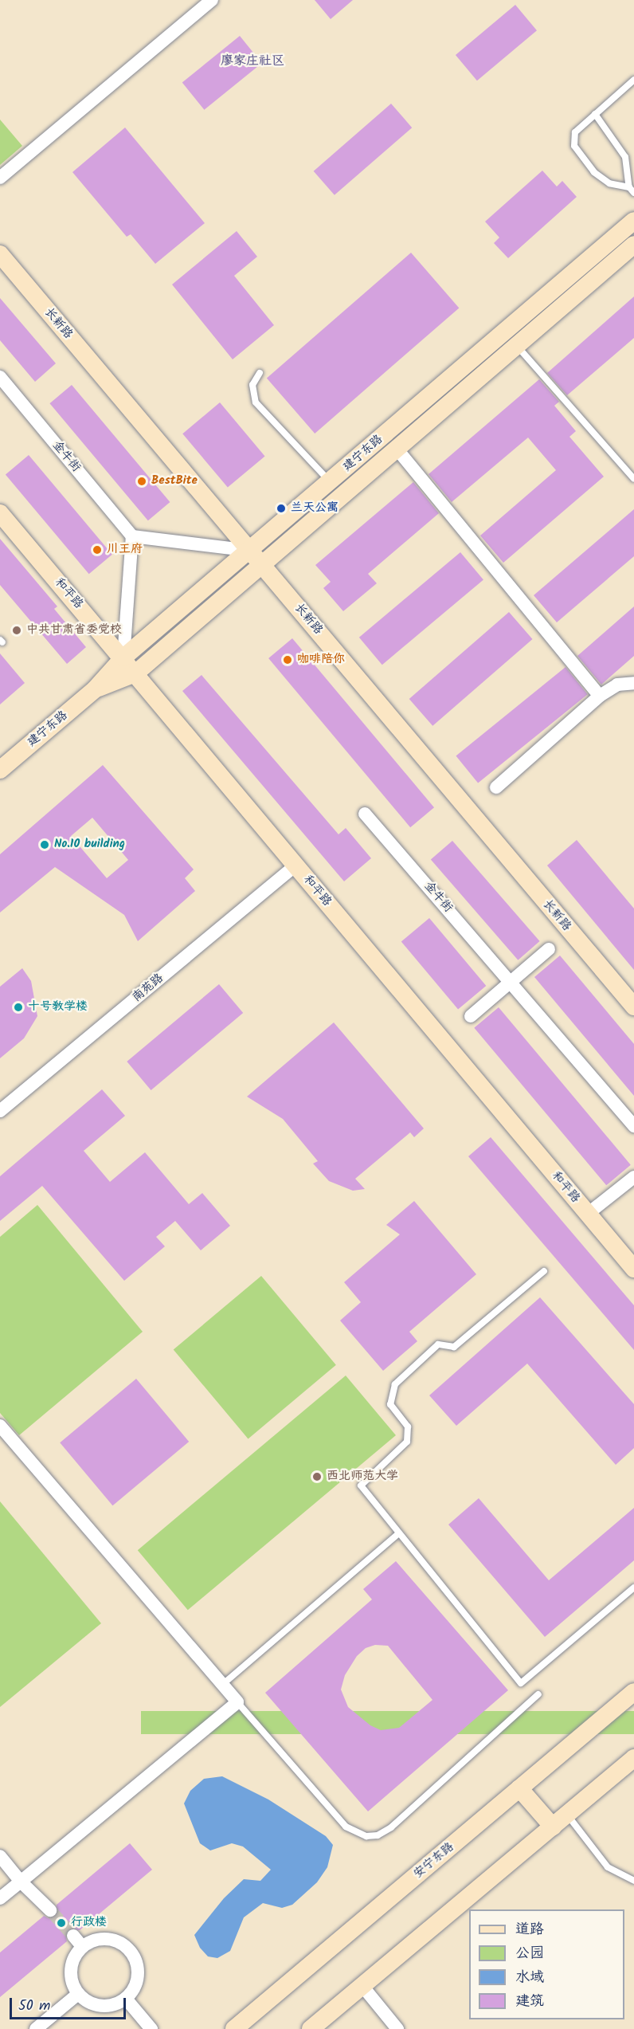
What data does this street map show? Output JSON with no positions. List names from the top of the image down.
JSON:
{
  "streets": {
    "main road": [
      "长新路",
      "建宁东路",
      "和平路",
      "安宁东路"
    ],
    "street": ["金牛街", "南苑路"]
  },
  "crossings": [
    ["长新路", "建宁东路"],
    ["建宁东路", "和平路"],
    ["和平路", "南苑路"]
  ],
  "districts": ["廖家庄社区"],
  "places": [
    "BestBite",
    "兰天公寓",
    "川王府",
    "中共甘肃省委党校",
    "咖啡陪你",
    "No.10 building",
    "十号教学楼",
    "西北师范大学",
    "行政楼"
  ],
  "legend": [
    "道路",
    "公园",
    "水域",
    "建筑"
  ],
  "scale_bar": "50 m"
}
